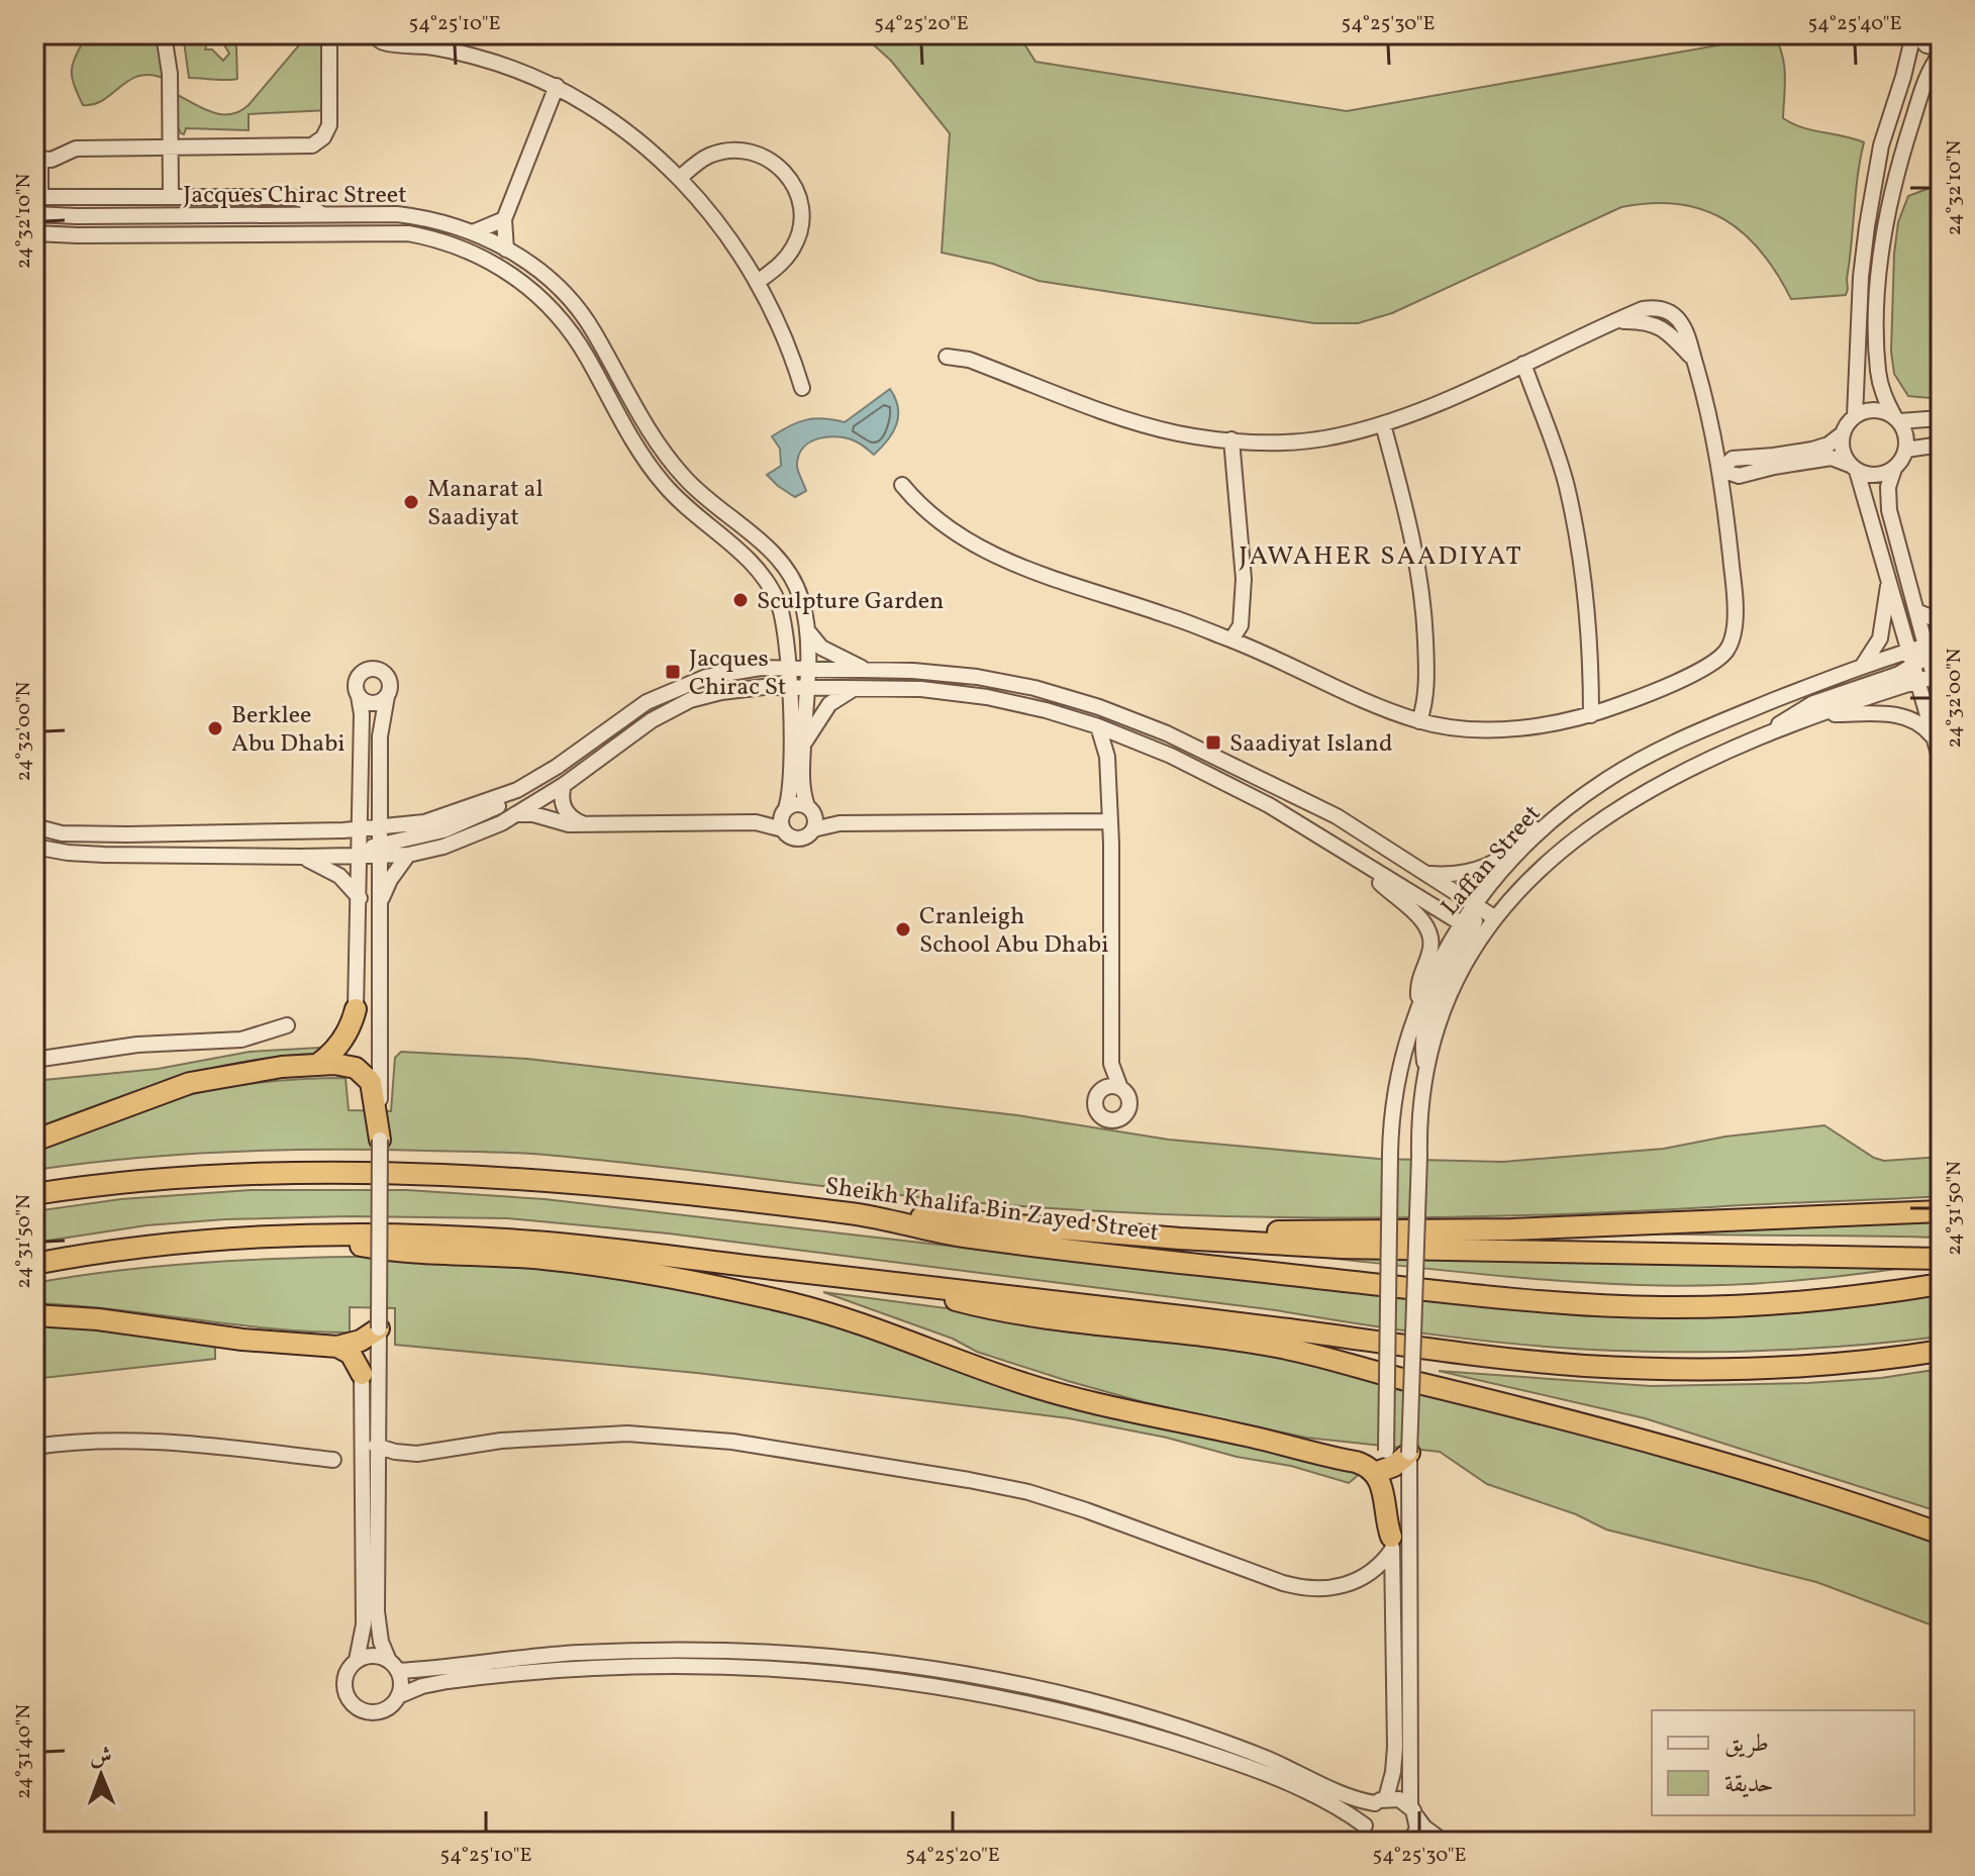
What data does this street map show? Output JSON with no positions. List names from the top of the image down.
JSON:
{
  "streets": {
    "highway": ["Sheikh Khalifa Bin Zayed Street"],
    "street": ["Jacques Chirac Street", "Laffan Street"]
  },
  "districts": ["JAWAHER SAADIYAT"],
  "places": {
    "other": [
      "Manarat al Saadiyat",
      "Sculpture Garden",
      "Berklee Abu Dhabi",
      "Cranleigh School Abu Dhabi"
    ],
    "transit": ["Jacques Chirac St", "Saadiyat Island"]
  },
  "legend": ["طريق", "حديقة"],
  "north": "top",
  "coordinates": [
    "54°25'10\"E",
    "54°25'20\"E",
    "54°25'30\"E",
    "54°25'40\"E",
    "24°32'10\"N",
    "24°32'00\"N",
    "24°31'50\"N",
    "24°31'40\"N"
  ]
}
